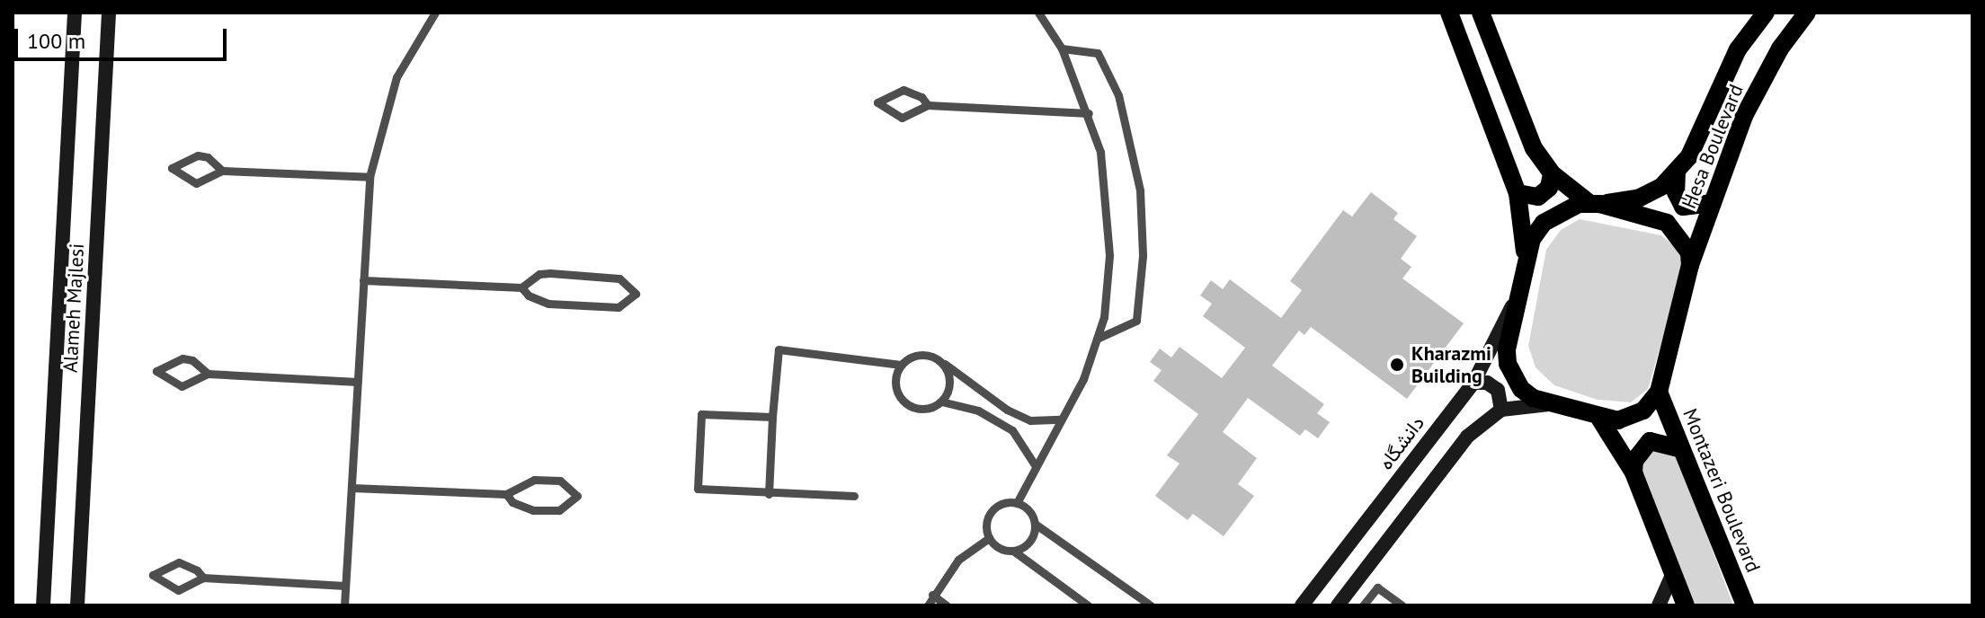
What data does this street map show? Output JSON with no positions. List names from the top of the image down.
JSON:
{
  "streets": {
    "main road": [
      "Hesa Boulevard",
      "Alameh Majlesi",
      "دانشگاه",
      "Montazeri Boulevard"
    ]
  },
  "crossings": [
    ["Hesa Boulevard", "دانشگاه"],
    ["Hesa Boulevard", "Montazeri Boulevard"],
    ["دانشگاه", "Montazeri Boulevard"]
  ],
  "places": ["Kharazmi Building"],
  "scale_bar": "100 m"
}
